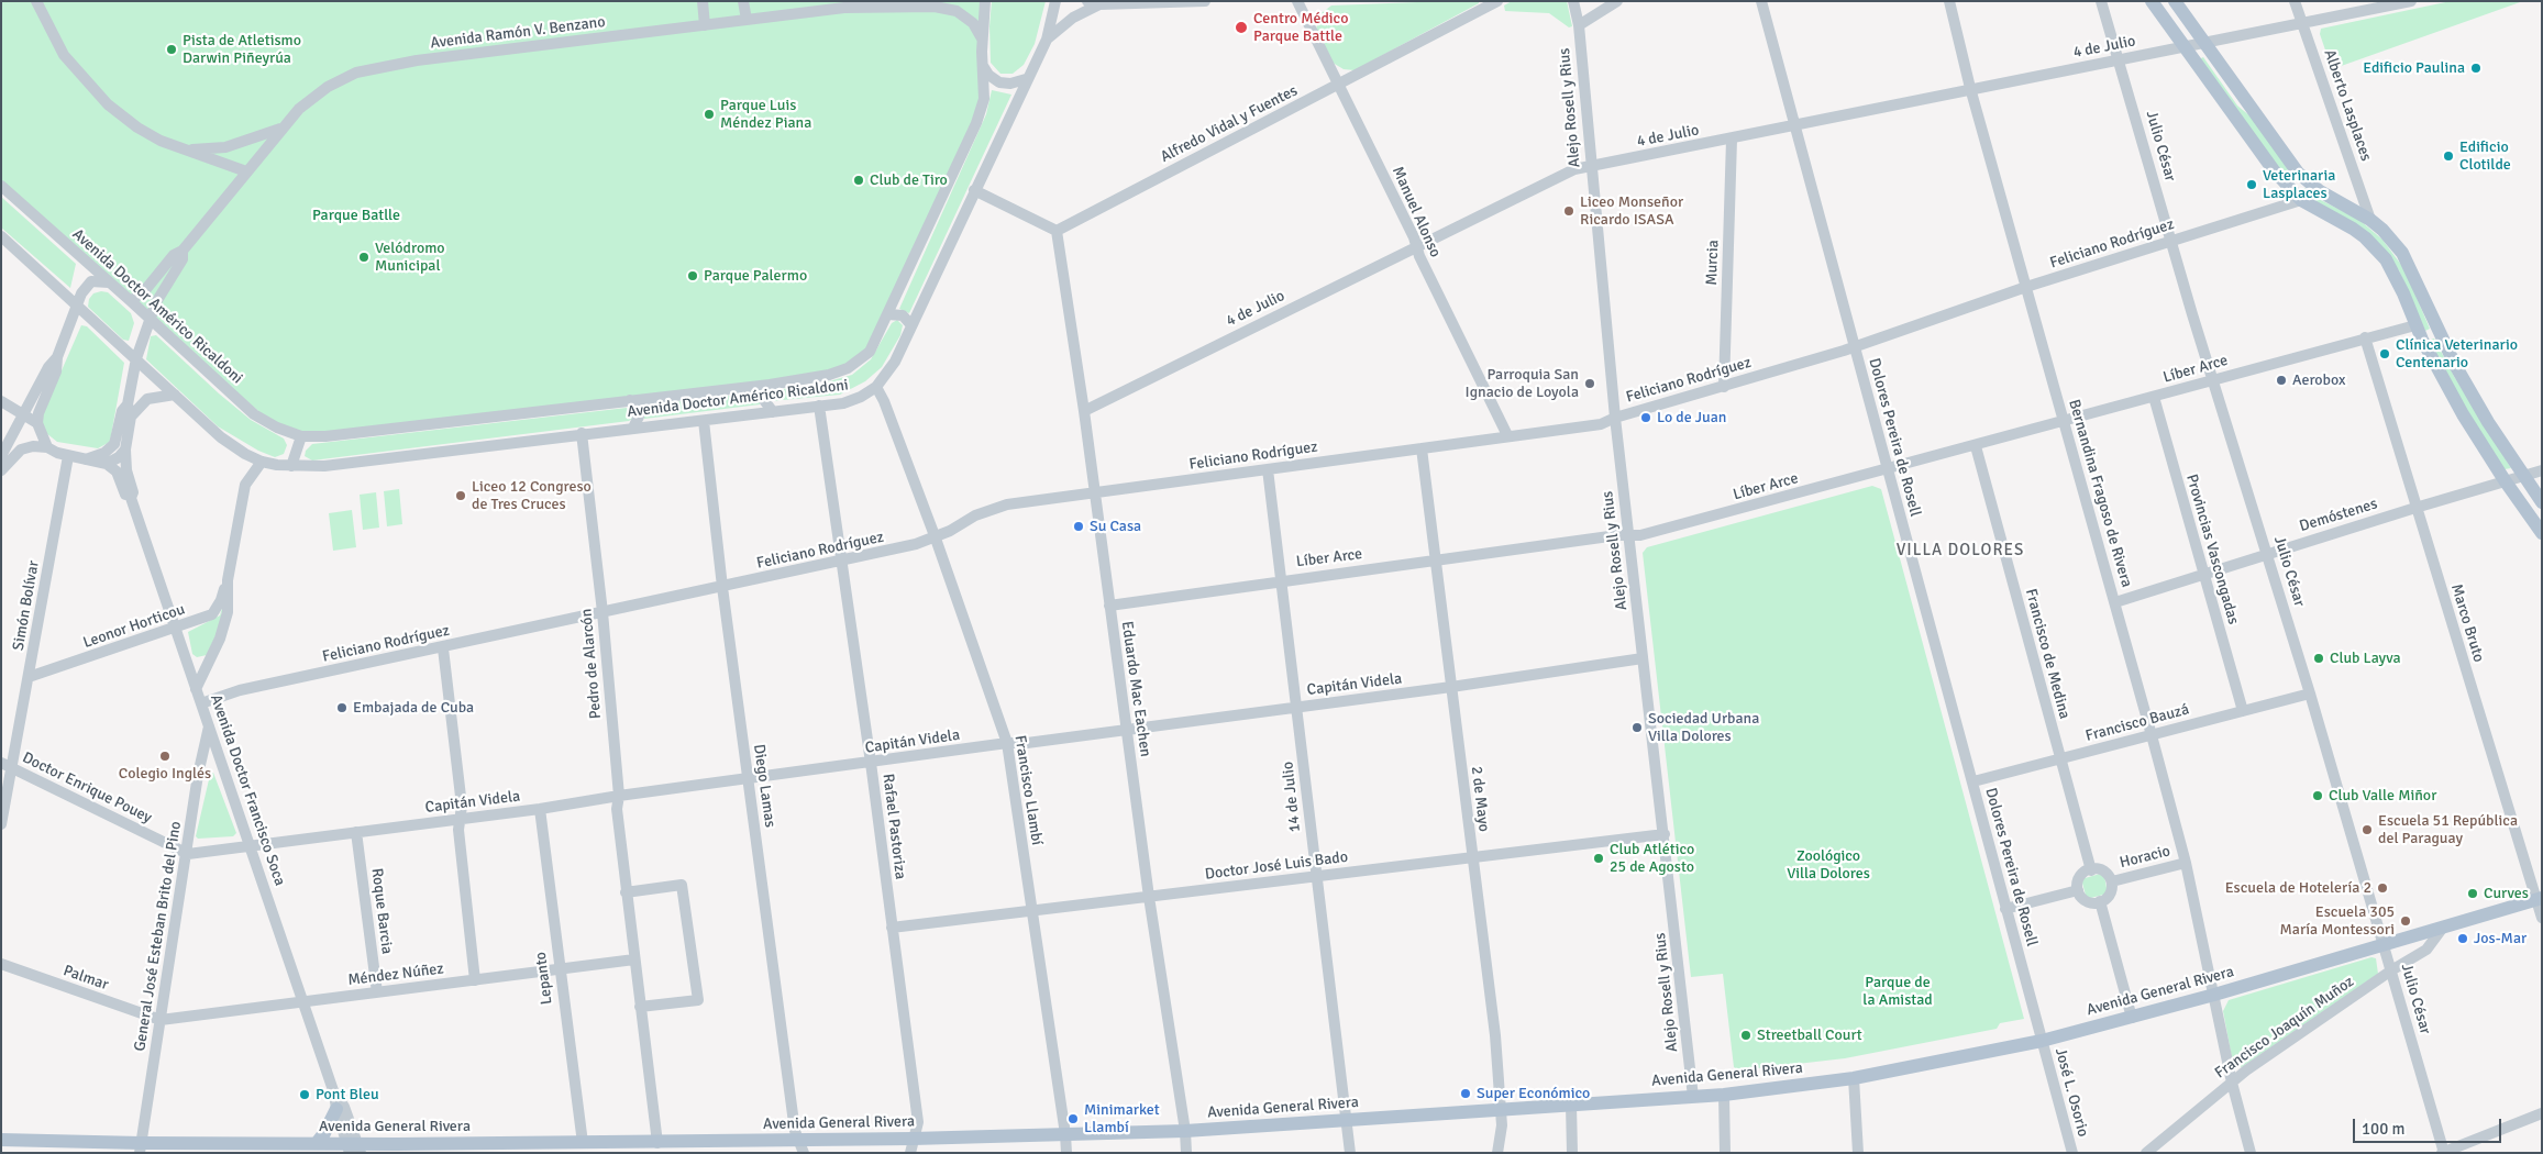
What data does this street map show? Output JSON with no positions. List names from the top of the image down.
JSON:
{
  "streets": {
    "main road": ["Avenida General Rivera"],
    "street": [
      "Avenida Ramón V. Benzano",
      "4 de Julio",
      "Alberto Lasplaces",
      "Alejo Rosell y Rius",
      "Alfredo Vidal y Fuentes",
      "Julio César",
      "Manuel Alonso",
      "Feliciano Rodríguez",
      "Murcia",
      "Avenida Doctor Américo Ricaldoni",
      "Líber Arce",
      "Dolores Pereira de Rosell",
      "Bernandina Fragoso de Rivera",
      "Demóstenes",
      "Provincias Vascongadas",
      "Simón Bolívar",
      "Marco Bruto",
      "Leonor Horticou",
      "Francisco de Medina",
      "Pedro de Alarcón",
      "Capitán Videla",
      "Eduardo Mac Eachen",
      "Francisco Bauzá",
      "Diego Lamas",
      "Doctor Enrique Pouey",
      "Avenida Doctor Francisco Soca",
      "Francisco Llambí",
      "14 de Julio",
      "2 de Mayo",
      "Rafael Pastoriza",
      "Horacio",
      "Doctor José Luis Bado",
      "Roque Barcia",
      "General José Esteban Brito del Pino",
      "Méndez Núñez",
      "Palmar",
      "Lepanto",
      "Francisco Joaquín Muñoz",
      "José L. Osorio"
    ]
  },
  "crossings": [
    ["Avenida Ramón V. Benzano", "Avenida Doctor Américo Ricaldoni"],
    ["Avenida Ramón V. Benzano", "Avenida Doctor Francisco Soca"],
    ["4 de Julio", "Alberto Lasplaces"],
    ["4 de Julio", "Alejo Rosell y Rius"],
    ["4 de Julio", "Julio César"],
    ["4 de Julio", "Manuel Alonso"],
    ["4 de Julio", "Murcia"],
    ["4 de Julio", "Dolores Pereira de Rosell"],
    ["4 de Julio", "Bernandina Fragoso de Rivera"],
    ["4 de Julio", "Eduardo Mac Eachen"],
    ["Alejo Rosell y Rius", "Feliciano Rodríguez"],
    ["Alejo Rosell y Rius", "Líber Arce"],
    ["Alejo Rosell y Rius", "Capitán Videla"],
    ["Alejo Rosell y Rius", "Doctor José Luis Bado"],
    ["Alejo Rosell y Rius", "Avenida General Rivera"],
    ["Alfredo Vidal y Fuentes", "Manuel Alonso"],
    ["Alfredo Vidal y Fuentes", "Eduardo Mac Eachen"],
    ["Julio César", "Feliciano Rodríguez"],
    ["Julio César", "Líber Arce"],
    ["Julio César", "Demóstenes"],
    ["Julio César", "Francisco Bauzá"],
    ["Julio César", "Avenida General Rivera"],
    ["Julio César", "Francisco Joaquín Muñoz"],
    ["Manuel Alonso", "Feliciano Rodríguez"],
    ["Feliciano Rodríguez", "Murcia"],
    ["Feliciano Rodríguez", "Dolores Pereira de Rosell"],
    ["Feliciano Rodríguez", "Bernandina Fragoso de Rivera"],
    ["Feliciano Rodríguez", "Pedro de Alarcón"],
    ["Feliciano Rodríguez", "Eduardo Mac Eachen"],
    ["Feliciano Rodríguez", "Diego Lamas"],
    ["Feliciano Rodríguez", "Avenida Doctor Francisco Soca"],
    ["Feliciano Rodríguez", "Francisco Llambí"],
    ["Feliciano Rodríguez", "14 de Julio"],
    ["Feliciano Rodríguez", "2 de Mayo"],
    ["Feliciano Rodríguez", "Rafael Pastoriza"],
    ["Avenida Doctor Américo Ricaldoni", "Pedro de Alarcón"],
    ["Avenida Doctor Américo Ricaldoni", "Diego Lamas"],
    ["Avenida Doctor Américo Ricaldoni", "Avenida Doctor Francisco Soca"],
    ["Avenida Doctor Américo Ricaldoni", "Francisco Llambí"],
    ["Avenida Doctor Américo Ricaldoni", "Rafael Pastoriza"],
    ["Líber Arce", "Dolores Pereira de Rosell"],
    ["Líber Arce", "Bernandina Fragoso de Rivera"],
    ["Líber Arce", "Provincias Vascongadas"],
    ["Líber Arce", "Marco Bruto"],
    ["Líber Arce", "Francisco de Medina"],
    ["Líber Arce", "Eduardo Mac Eachen"],
    ["Líber Arce", "14 de Julio"],
    ["Líber Arce", "2 de Mayo"],
    ["Dolores Pereira de Rosell", "Francisco Bauzá"],
    ["Dolores Pereira de Rosell", "Avenida General Rivera"],
    ["Dolores Pereira de Rosell", "José L. Osorio"],
    ["Bernandina Fragoso de Rivera", "Demóstenes"],
    ["Bernandina Fragoso de Rivera", "Francisco Bauzá"],
    ["Bernandina Fragoso de Rivera", "Horacio"],
    ["Bernandina Fragoso de Rivera", "Avenida General Rivera"],
    ["Bernandina Fragoso de Rivera", "Francisco Joaquín Muñoz"],
    ["Demóstenes", "Provincias Vascongadas"],
    ["Demóstenes", "Marco Bruto"],
    ["Provincias Vascongadas", "Francisco Bauzá"],
    ["Simón Bolívar", "Leonor Horticou"],
    ["Simón Bolívar", "Doctor Enrique Pouey"],
    ["Marco Bruto", "Avenida General Rivera"],
    ["Leonor Horticou", "Avenida Doctor Francisco Soca"],
    ["Francisco de Medina", "Francisco Bauzá"],
    ["Francisco de Medina", "Horacio"],
    ["Pedro de Alarcón", "Capitán Videla"],
    ["Pedro de Alarcón", "Méndez Núñez"],
    ["Pedro de Alarcón", "Avenida General Rivera"],
    ["Capitán Videla", "Eduardo Mac Eachen"],
    ["Capitán Videla", "Diego Lamas"],
    ["Capitán Videla", "Doctor Enrique Pouey"],
    ["Capitán Videla", "Avenida Doctor Francisco Soca"],
    ["Capitán Videla", "Francisco Llambí"],
    ["Capitán Videla", "14 de Julio"],
    ["Capitán Videla", "2 de Mayo"],
    ["Capitán Videla", "Rafael Pastoriza"],
    ["Capitán Videla", "Roque Barcia"],
    ["Capitán Videla", "General José Esteban Brito del Pino"],
    ["Capitán Videla", "Lepanto"],
    ["Eduardo Mac Eachen", "Doctor José Luis Bado"],
    ["Eduardo Mac Eachen", "Avenida General Rivera"],
    ["Diego Lamas", "Avenida General Rivera"],
    ["Doctor Enrique Pouey", "General José Esteban Brito del Pino"],
    ["Avenida Doctor Francisco Soca", "General José Esteban Brito del Pino"],
    ["Avenida Doctor Francisco Soca", "Méndez Núñez"],
    ["Avenida Doctor Francisco Soca", "Avenida General Rivera"],
    ["Francisco Llambí", "Doctor José Luis Bado"],
    ["Francisco Llambí", "Avenida General Rivera"],
    ["14 de Julio", "Doctor José Luis Bado"],
    ["14 de Julio", "Avenida General Rivera"],
    ["2 de Mayo", "Doctor José Luis Bado"],
    ["2 de Mayo", "Avenida General Rivera"],
    ["Rafael Pastoriza", "Doctor José Luis Bado"],
    ["Rafael Pastoriza", "Avenida General Rivera"],
    ["Roque Barcia", "Méndez Núñez"],
    ["General José Esteban Brito del Pino", "Méndez Núñez"],
    ["General José Esteban Brito del Pino", "Palmar"],
    ["General José Esteban Brito del Pino", "Avenida General Rivera"],
    ["Méndez Núñez", "Palmar"],
    ["Méndez Núñez", "Lepanto"],
    ["Lepanto", "Avenida General Rivera"],
    ["Avenida General Rivera", "Francisco Joaquín Muñoz"],
    ["Avenida General Rivera", "José L. Osorio"]
  ],
  "districts": ["VILLA DOLORES"],
  "parks": ["Parque Batlle", "Zoológico Villa Dolores", "Parque de la Amistad"],
  "places": [
    "Centro Médico Parque Battle",
    "Pista de Atletismo Darwin Piñeyrúa",
    "Edificio Paulina",
    "Parque Luis Méndez Piana",
    "Edificio Clotilde",
    "Club de Tiro",
    "Veterinaria Lasplaces",
    "Liceo Monseñor Ricardo ISASA",
    "Velódromo Municipal",
    "Parque Palermo",
    "Clínica Veterinario Centenario",
    "Aerobox",
    "Parroquia San Ignacio de Loyola",
    "Lo de Juan",
    "Liceo 12 Congreso de Tres Cruces",
    "Su Casa",
    "Club Layva",
    "Embajada de Cuba",
    "Sociedad Urbana Villa Dolores",
    "Colegio Inglés",
    "Club Valle Miñor",
    "Escuela 51 República del Paraguay",
    "Club Atlético 25 de Agosto",
    "Escuela de Hotelería 2",
    "Curves",
    "Escuela 305 María Montessori",
    "Jos-Mar",
    "Streetball Court",
    "Super Económico",
    "Pont Bleu",
    "Minimarket Llambí"
  ],
  "scale_bar": "100 m"
}
